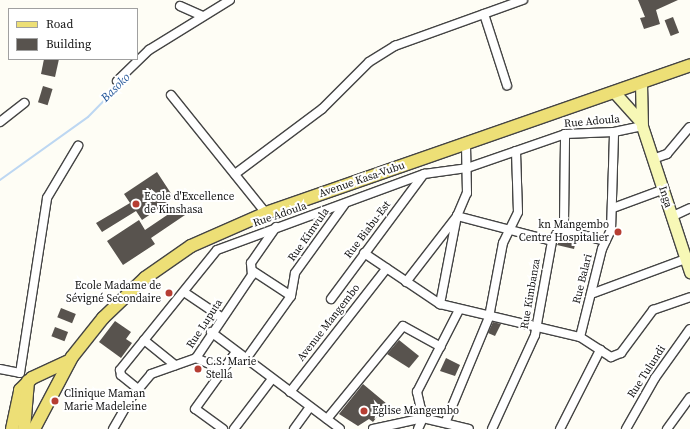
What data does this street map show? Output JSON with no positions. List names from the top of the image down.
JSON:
{
  "streets": {
    "main road": ["Avenue Kasa-Vubu"],
    "street": [
      "Rue Adoula",
      "Inga",
      "Rue Biabu-Est",
      "Rue Kimvula",
      "Rue Balari",
      "Rue Kimbanza",
      "Avenue Mangembo",
      "Rue Luputa",
      "Rue Tulundi"
    ]
  },
  "crossings": [
    ["Rue Adoula", "Inga"],
    ["Rue Adoula", "Rue Biabu-Est"],
    ["Rue Adoula", "Rue Kimvula"],
    ["Rue Adoula", "Rue Balari"],
    ["Rue Adoula", "Rue Kimbanza"],
    ["Rue Adoula", "Rue Luputa"],
    ["Avenue Kasa-Vubu", "Inga"]
  ],
  "water": ["Basoko"],
  "places": [
    "Ecole d'Excellence de Kinshasa",
    "kn Mangembo Centre Hospitalier",
    "Ecole Madame de Sévigné Secondaire",
    "C.S. Marie Stella",
    "Clinique Maman Marie Madeleine",
    "Eglise Mangembo"
  ],
  "legend": ["Road", "Building"]
}
